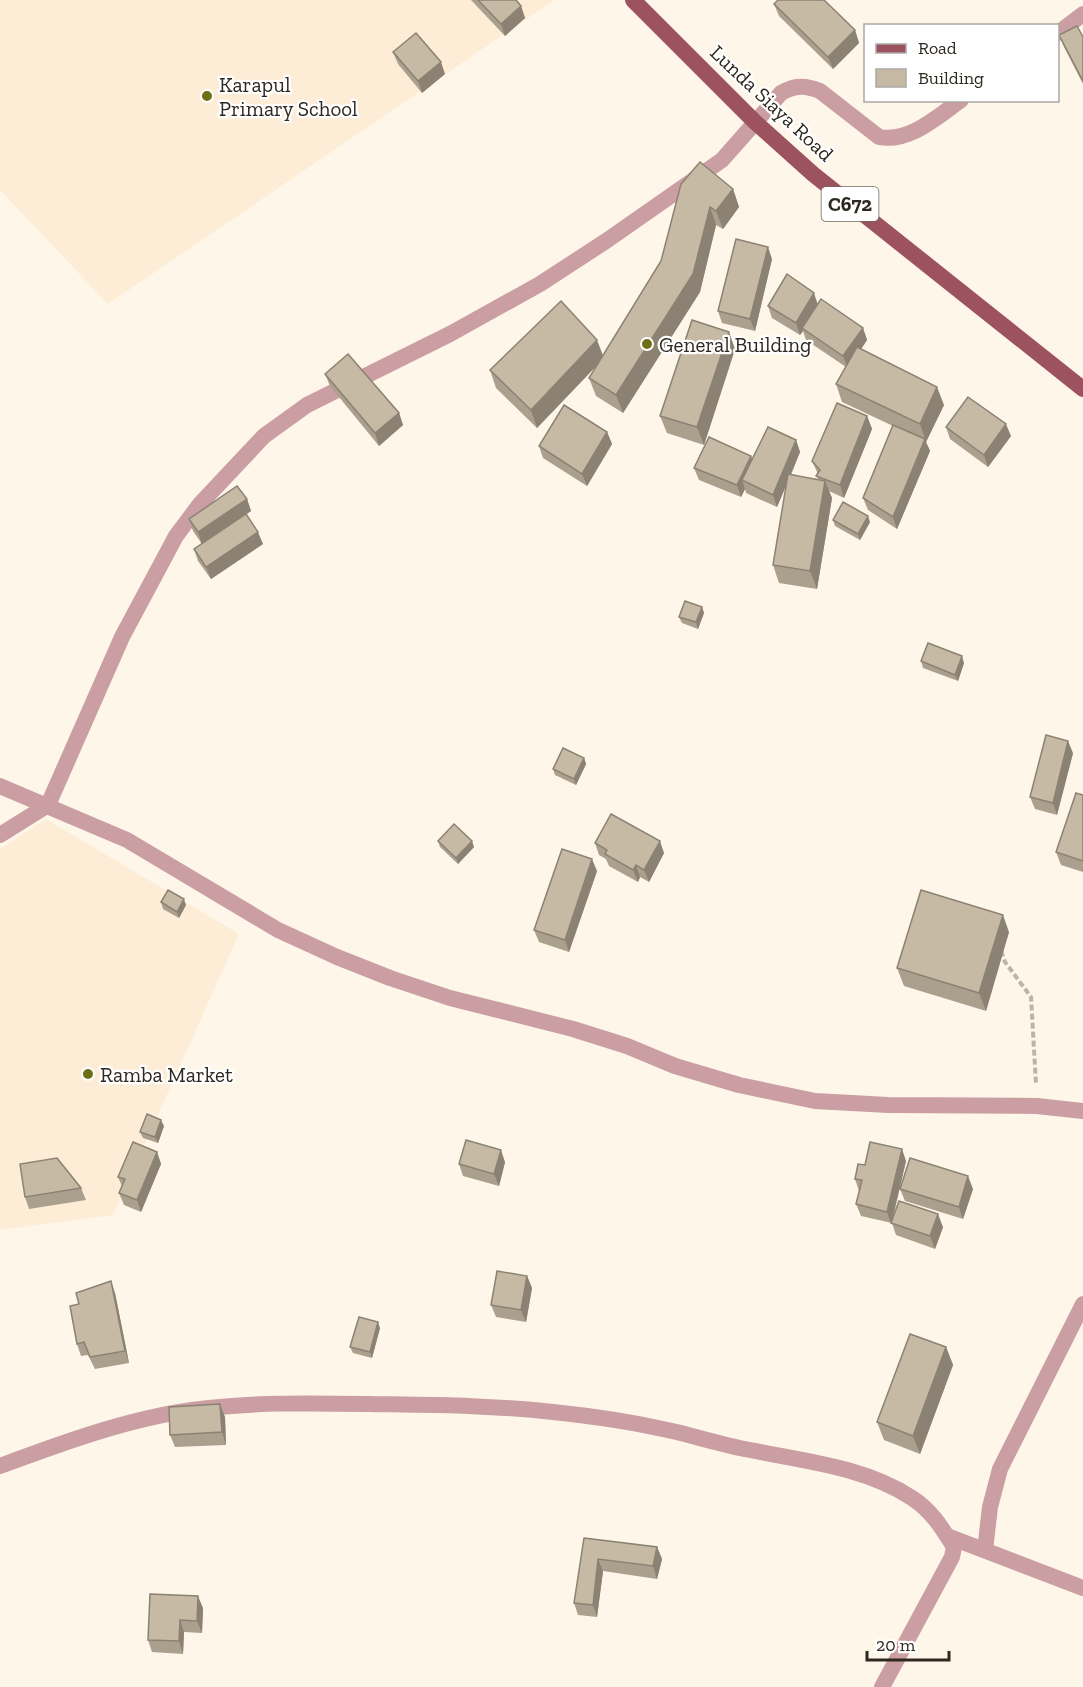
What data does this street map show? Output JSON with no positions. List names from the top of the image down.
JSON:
{
  "streets": {
    "main road": ["Lunda Siaya Road", "C672"]
  },
  "places": ["Karapul Primary School", "General Building", "Ramba Market"],
  "legend": ["Road", "Building"],
  "scale_bar": "20 m"
}
